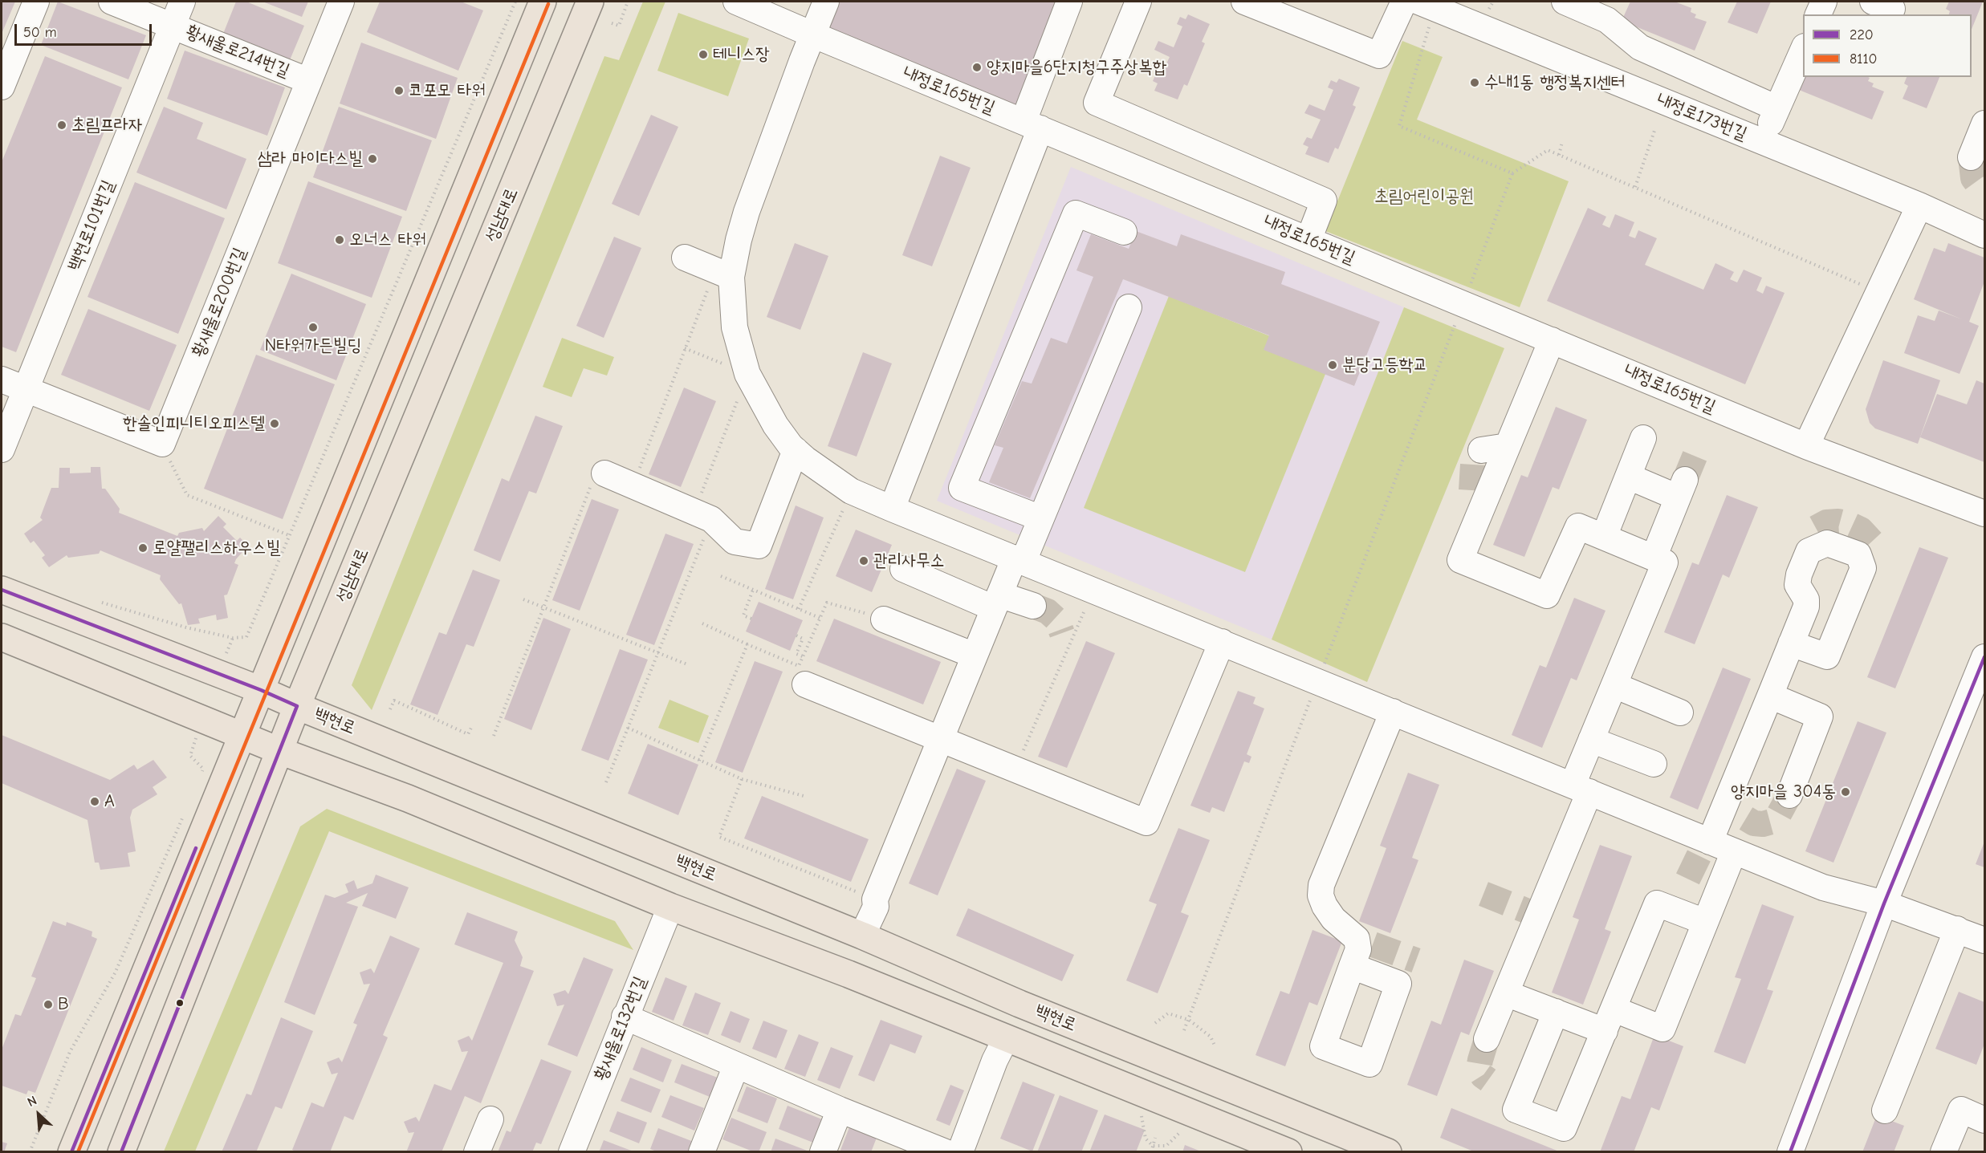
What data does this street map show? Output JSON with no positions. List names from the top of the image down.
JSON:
{
  "streets": {
    "main road": ["성남대로", "백현로"],
    "street": [
      "황새울로214번길",
      "내정로165번길",
      "내정로173번길",
      "백현로101번길",
      "황새울로200번길",
      "황새울로132번길"
    ]
  },
  "crossings": [
    ["황새울로214번길", "백현로101번길"],
    ["황새울로214번길", "황새울로200번길"],
    ["성남대로", "백현로"],
    ["백현로", "황새울로132번길"]
  ],
  "parks": ["초림어린이공원"],
  "places": [
    "테니스장",
    "양지마을6단지청구주상복합",
    "수내1동 행정복지센터",
    "코포모 타워",
    "초림프라자",
    "삼라 마이다스빌",
    "오너스 타워",
    "N타워가든빌딩",
    "분당고등학교",
    "한솔인피니티오피스텔",
    "로얄팰리스하우스빌",
    "관리사무소",
    "양지마을 304동",
    "A",
    "B"
  ],
  "lines": ["transit line 8110", "transit line 220"],
  "legend": ["220", "8110"],
  "scale_bar": "50 m",
  "north": "top left"
}
